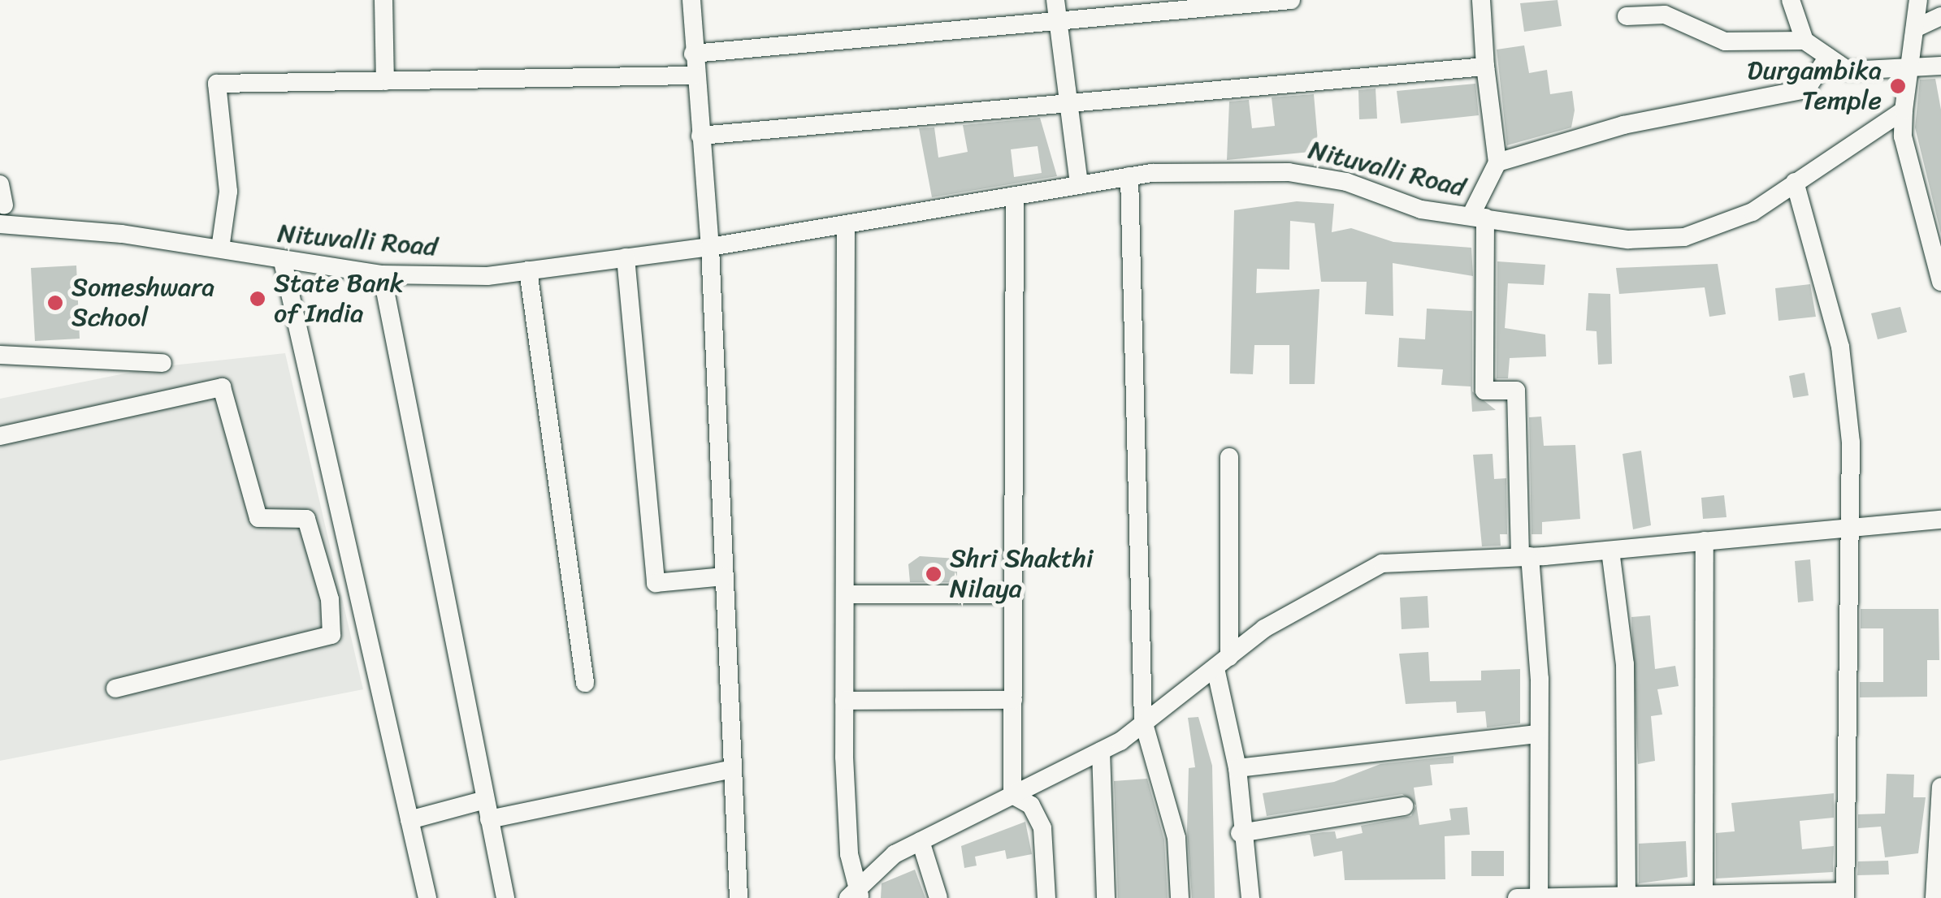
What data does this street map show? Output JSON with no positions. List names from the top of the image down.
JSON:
{
  "streets": {
    "street": ["Nituvalli Road"]
  },
  "places": [
    "Durgambika Temple",
    "State Bank of India",
    "Someshwara School",
    "Shri Shakthi Nilaya"
  ]
}
